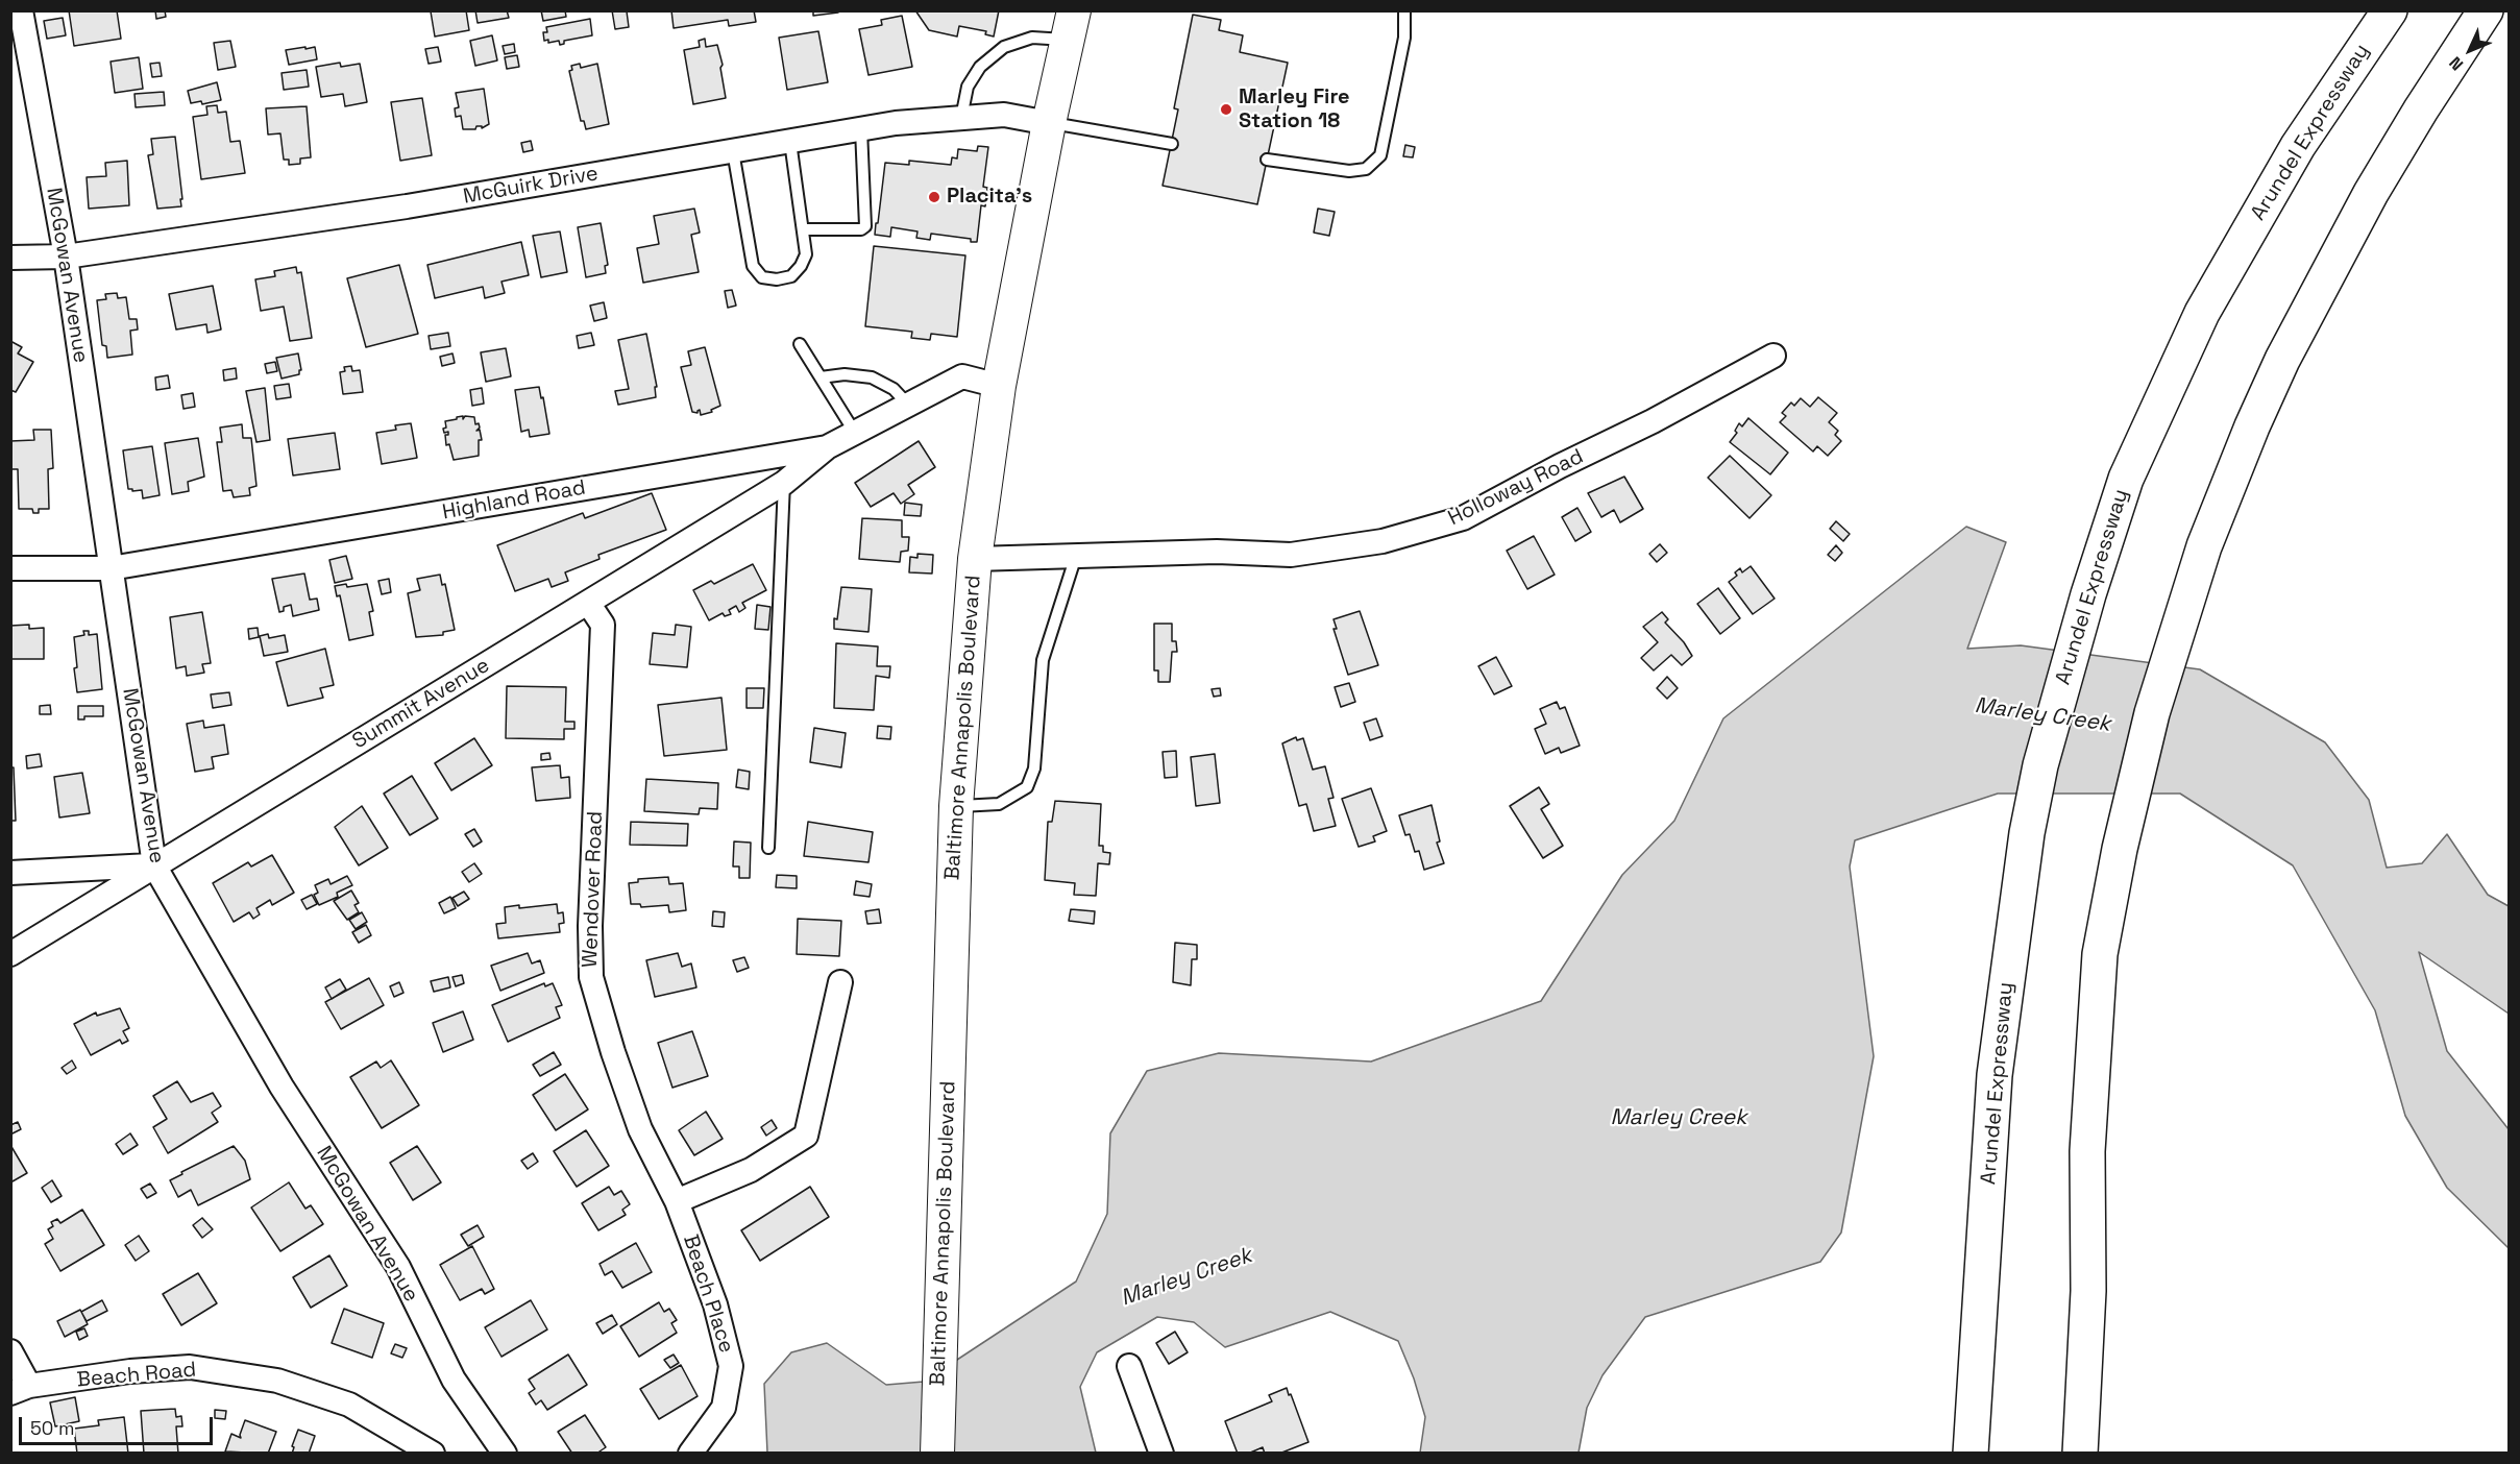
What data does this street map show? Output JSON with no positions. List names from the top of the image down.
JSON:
{
  "streets": {
    "highway": ["Arundel Expressway"],
    "main road": ["Baltimore Annapolis Boulevard"],
    "street": [
      "McGuirk Drive",
      "McGowan Avenue",
      "Holloway Road",
      "Highland Road",
      "Summit Avenue",
      "Wendover Road",
      "Beach Place",
      "Beach Road"
    ]
  },
  "crossings": [
    ["McGuirk Drive", "McGowan Avenue"],
    ["McGuirk Drive", "Baltimore Annapolis Boulevard"],
    ["McGowan Avenue", "Highland Road"],
    ["McGowan Avenue", "Summit Avenue"],
    ["Holloway Road", "Baltimore Annapolis Boulevard"],
    ["Highland Road", "Summit Avenue"],
    ["Highland Road", "Baltimore Annapolis Boulevard"],
    ["Summit Avenue", "Wendover Road"],
    ["Wendover Road", "Beach Place"]
  ],
  "water": ["Marley Creek"],
  "places": ["Marley Fire Station 18", "Placita's"],
  "scale_bar": "50 m",
  "north": "bottom left"
}
